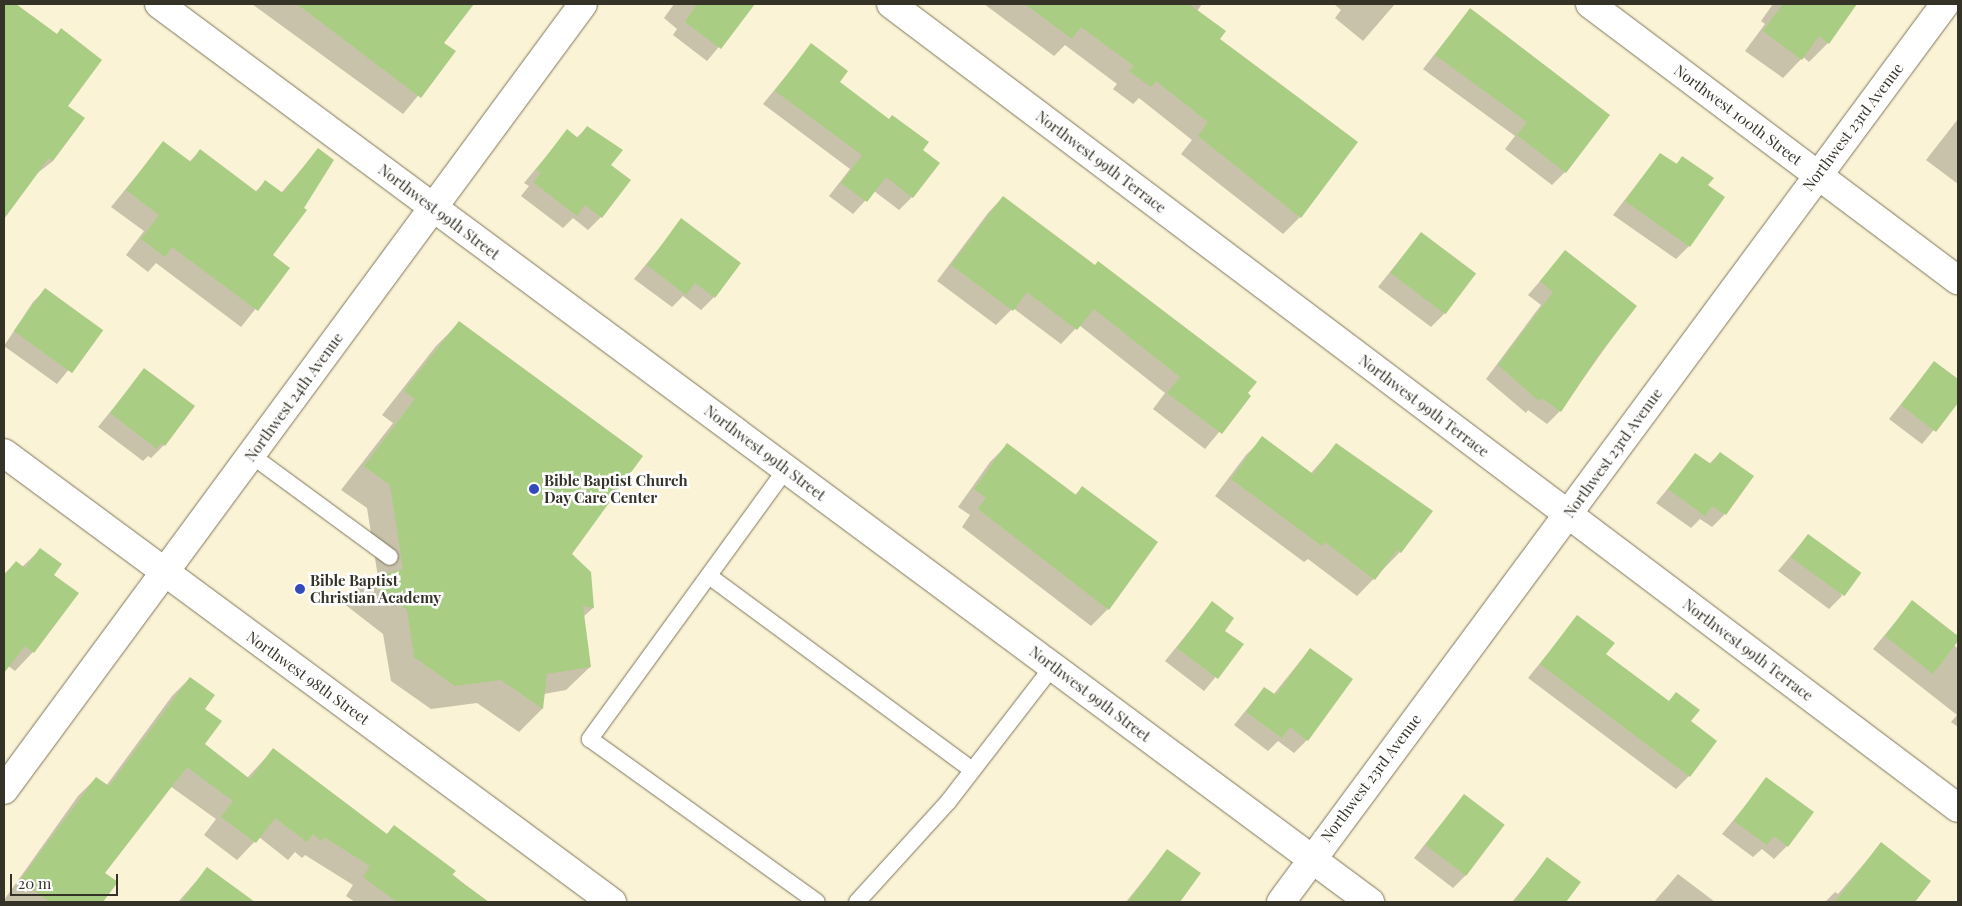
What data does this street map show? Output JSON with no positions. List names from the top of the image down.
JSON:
{
  "streets": {
    "street": [
      "Northwest 100th Street",
      "Northwest 23rd Avenue",
      "Northwest 99th Terrace",
      "Northwest 99th Street",
      "Northwest 24th Avenue",
      "Northwest 98th Street"
    ]
  },
  "crossings": [
    ["Northwest 100th Street", "Northwest 23rd Avenue"],
    ["Northwest 23rd Avenue", "Northwest 99th Terrace"],
    ["Northwest 23rd Avenue", "Northwest 99th Street"],
    ["Northwest 99th Street", "Northwest 24th Avenue"],
    ["Northwest 24th Avenue", "Northwest 98th Street"]
  ],
  "places": ["Bible Baptist Church Day Care Center", "Bible Baptist Christian Academy"],
  "scale_bar": "20 m"
}
